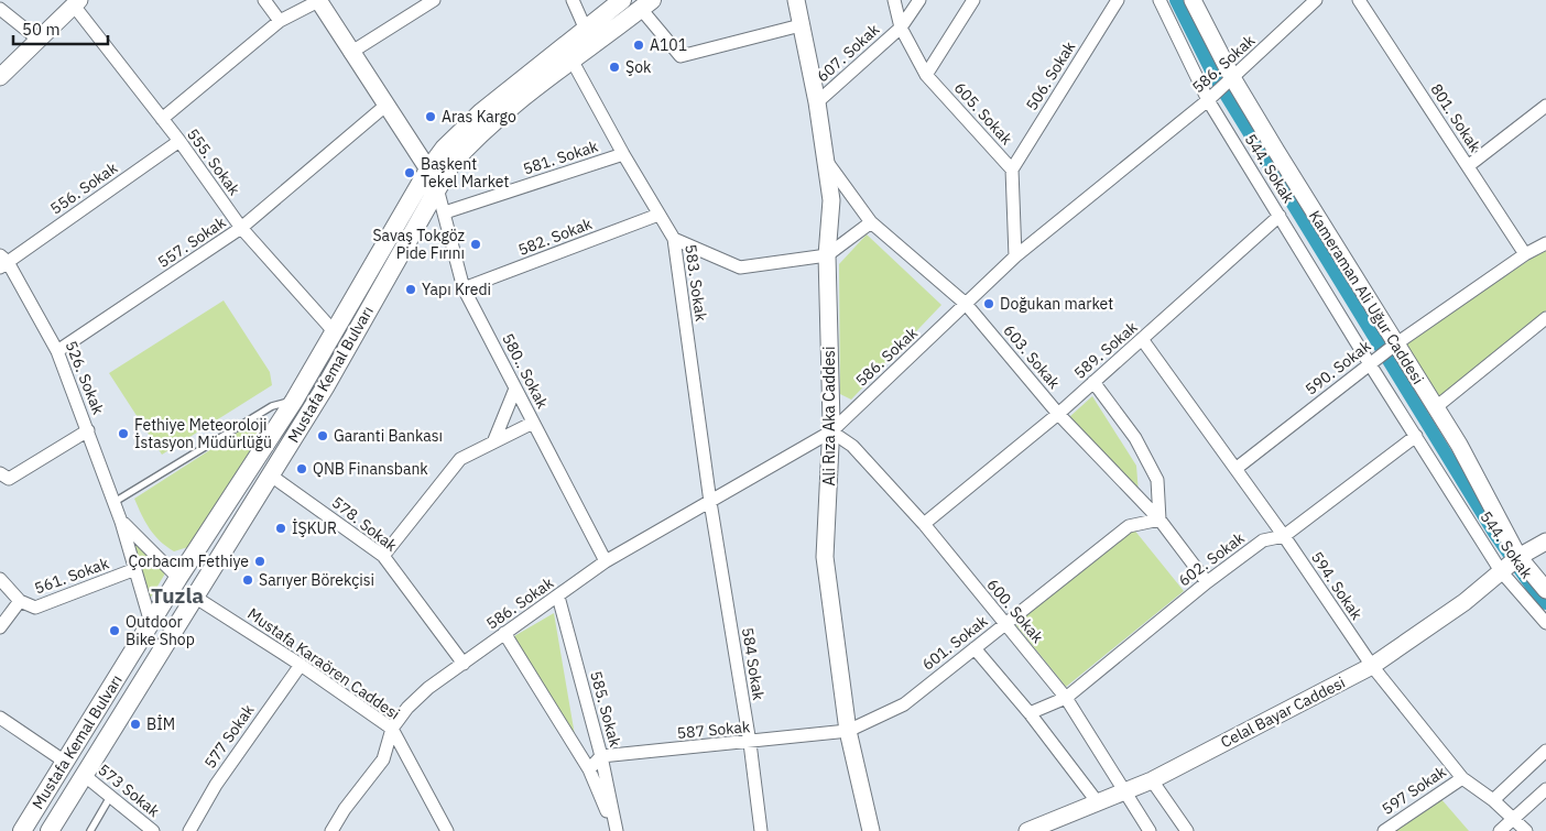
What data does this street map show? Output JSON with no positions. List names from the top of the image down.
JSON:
{
  "streets": {
    "main road": ["Mustafa Kemal Bulvarı"],
    "street": [
      "607. Sokak",
      "586. Sokak",
      "506. Sokak",
      "605. Sokak",
      "801. Sokak",
      "581. Sokak",
      "555. Sokak",
      "544. Sokak",
      "556. Sokak",
      "582. Sokak",
      "557. Sokak",
      "583. Sokak",
      "Kameraman Ali Uğur Caddesi",
      "589. Sokak",
      "603. Sokak",
      "590. Sokak",
      "580.. Sokak",
      "526. Sokak",
      "Ali Rıza Aka Caddesi",
      "578. Sokak",
      "602. Sokak",
      "561. Sokak",
      "594. Sokak",
      "600. Sokak",
      "601. Sokak",
      "Mustafa Karaören Caddesi",
      "584 Sokak",
      "585. Sokak",
      "Celal Bayar Caddesi",
      "587 Sokak",
      "577 Sokak",
      "573 Sokak",
      "597 Sokak"
    ]
  },
  "crossings": [
    ["607. Sokak", "605. Sokak"],
    ["607. Sokak", "Ali Rıza Aka Caddesi"],
    ["586. Sokak", "544. Sokak"],
    ["586. Sokak", "583. Sokak"],
    ["586. Sokak", "Kameraman Ali Uğur Caddesi"],
    ["586. Sokak", "603. Sokak"],
    ["586. Sokak", "580.. Sokak"],
    ["586. Sokak", "Ali Rıza Aka Caddesi"],
    ["586. Sokak", "578. Sokak"],
    ["586. Sokak", "600. Sokak"],
    ["586. Sokak", "Mustafa Karaören Caddesi"],
    ["586. Sokak", "584 Sokak"],
    ["586. Sokak", "585. Sokak"],
    ["506. Sokak", "605. Sokak"],
    ["801. Sokak", "590. Sokak"],
    ["581. Sokak", "583. Sokak"],
    ["581. Sokak", "580.. Sokak"],
    ["555. Sokak", "556. Sokak"],
    ["555. Sokak", "557. Sokak"],
    ["555. Sokak", "Mustafa Kemal Bulvarı"],
    ["544. Sokak", "589. Sokak"],
    ["544. Sokak", "590. Sokak"],
    ["544. Sokak", "602. Sokak"],
    ["544. Sokak", "Celal Bayar Caddesi"],
    ["556. Sokak", "526. Sokak"],
    ["582. Sokak", "583. Sokak"],
    ["582. Sokak", "580.. Sokak"],
    ["557. Sokak", "526. Sokak"],
    ["583. Sokak", "Mustafa Kemal Bulvarı"],
    ["583. Sokak", "584 Sokak"],
    ["Kameraman Ali Uğur Caddesi", "590. Sokak"],
    ["Kameraman Ali Uğur Caddesi", "Celal Bayar Caddesi"],
    ["589. Sokak", "603. Sokak"],
    ["589. Sokak", "594. Sokak"],
    ["589. Sokak", "600. Sokak"],
    ["603. Sokak", "Ali Rıza Aka Caddesi"],
    ["603. Sokak", "602. Sokak"],
    ["603. Sokak", "601. Sokak"],
    ["590. Sokak", "594. Sokak"],
    ["580.. Sokak", "Mustafa Kemal Bulvarı"],
    ["Mustafa Kemal Bulvarı", "526. Sokak"],
    ["Mustafa Kemal Bulvarı", "578. Sokak"],
    ["Mustafa Kemal Bulvarı", "Mustafa Karaören Caddesi"],
    ["Mustafa Kemal Bulvarı", "573 Sokak"],
    ["526. Sokak", "561. Sokak"],
    ["Ali Rıza Aka Caddesi", "600. Sokak"],
    ["Ali Rıza Aka Caddesi", "601. Sokak"],
    ["Ali Rıza Aka Caddesi", "587 Sokak"],
    ["602. Sokak", "594. Sokak"],
    ["602. Sokak", "600. Sokak"],
    ["594. Sokak", "Celal Bayar Caddesi"],
    ["594. Sokak", "597 Sokak"],
    ["600. Sokak", "601. Sokak"],
    ["600. Sokak", "Celal Bayar Caddesi"],
    ["601. Sokak", "587 Sokak"],
    ["Mustafa Karaören Caddesi", "577 Sokak"],
    ["584 Sokak", "587 Sokak"],
    ["585. Sokak", "587 Sokak"]
  ],
  "districts": ["Tuzla"],
  "places": [
    "A101",
    "Şok",
    "Aras Kargo",
    "Başkent Tekel Market",
    "Savaş Tokgöz Pide Fırını",
    "Yapı Kredi",
    "Doğukan market",
    "Fethiye Meteoroloji İstasyon Müdürlüğü",
    "Garanti Bankası",
    "QNB Finansbank",
    "İŞKUR",
    "Çorbacım Fethiye",
    "Sarıyer Börekçisi",
    "Outdoor Bike Shop",
    "BİM"
  ],
  "scale_bar": "50 m"
}
